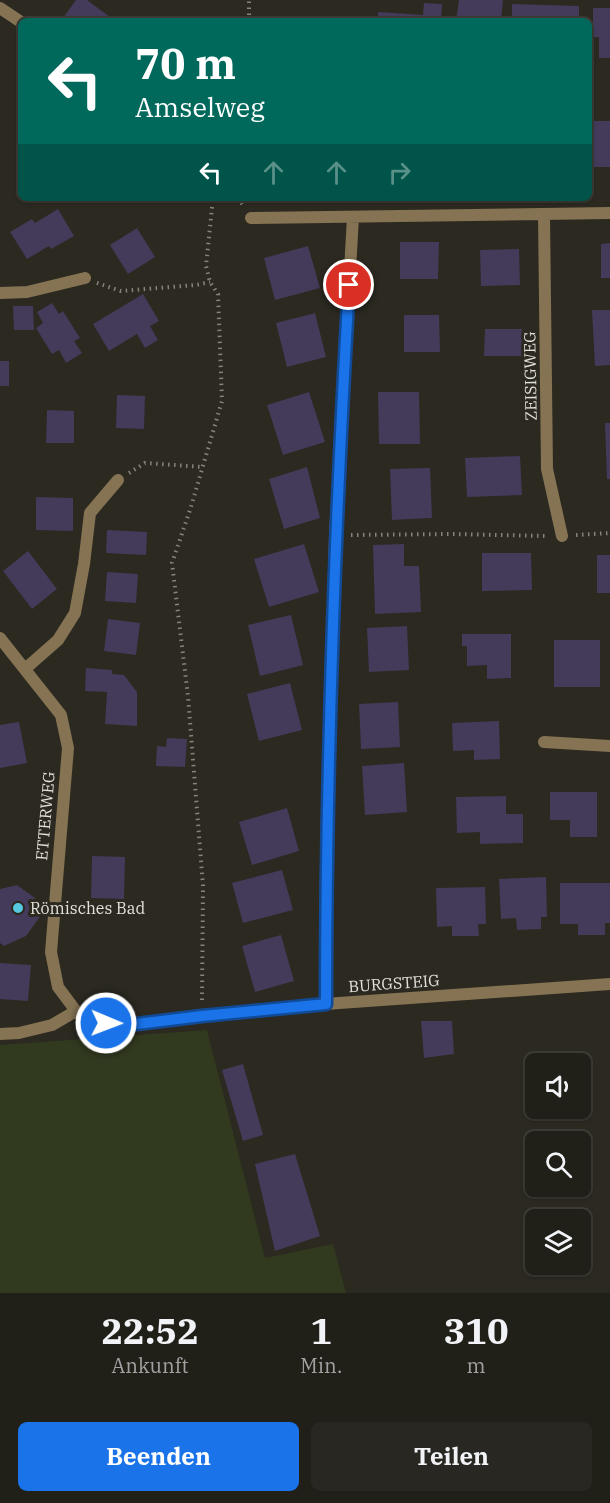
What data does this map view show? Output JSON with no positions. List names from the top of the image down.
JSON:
{
  "streets": {
    "street": ["ZEISIGWEG", "ETTERWEG", "BURGSTEIG"]
  },
  "crossings": [
    ["ETTERWEG", "BURGSTEIG"]
  ],
  "places": ["Römisches Bad"],
  "page": {
    "turn": ["70 m", "Amselweg"],
    "eta": [
      "22:52",
      "Ankunft",
      "1",
      "Min.",
      "310",
      "m"
    ],
    "buttons": ["Beenden", "Teilen"]
  }
}
